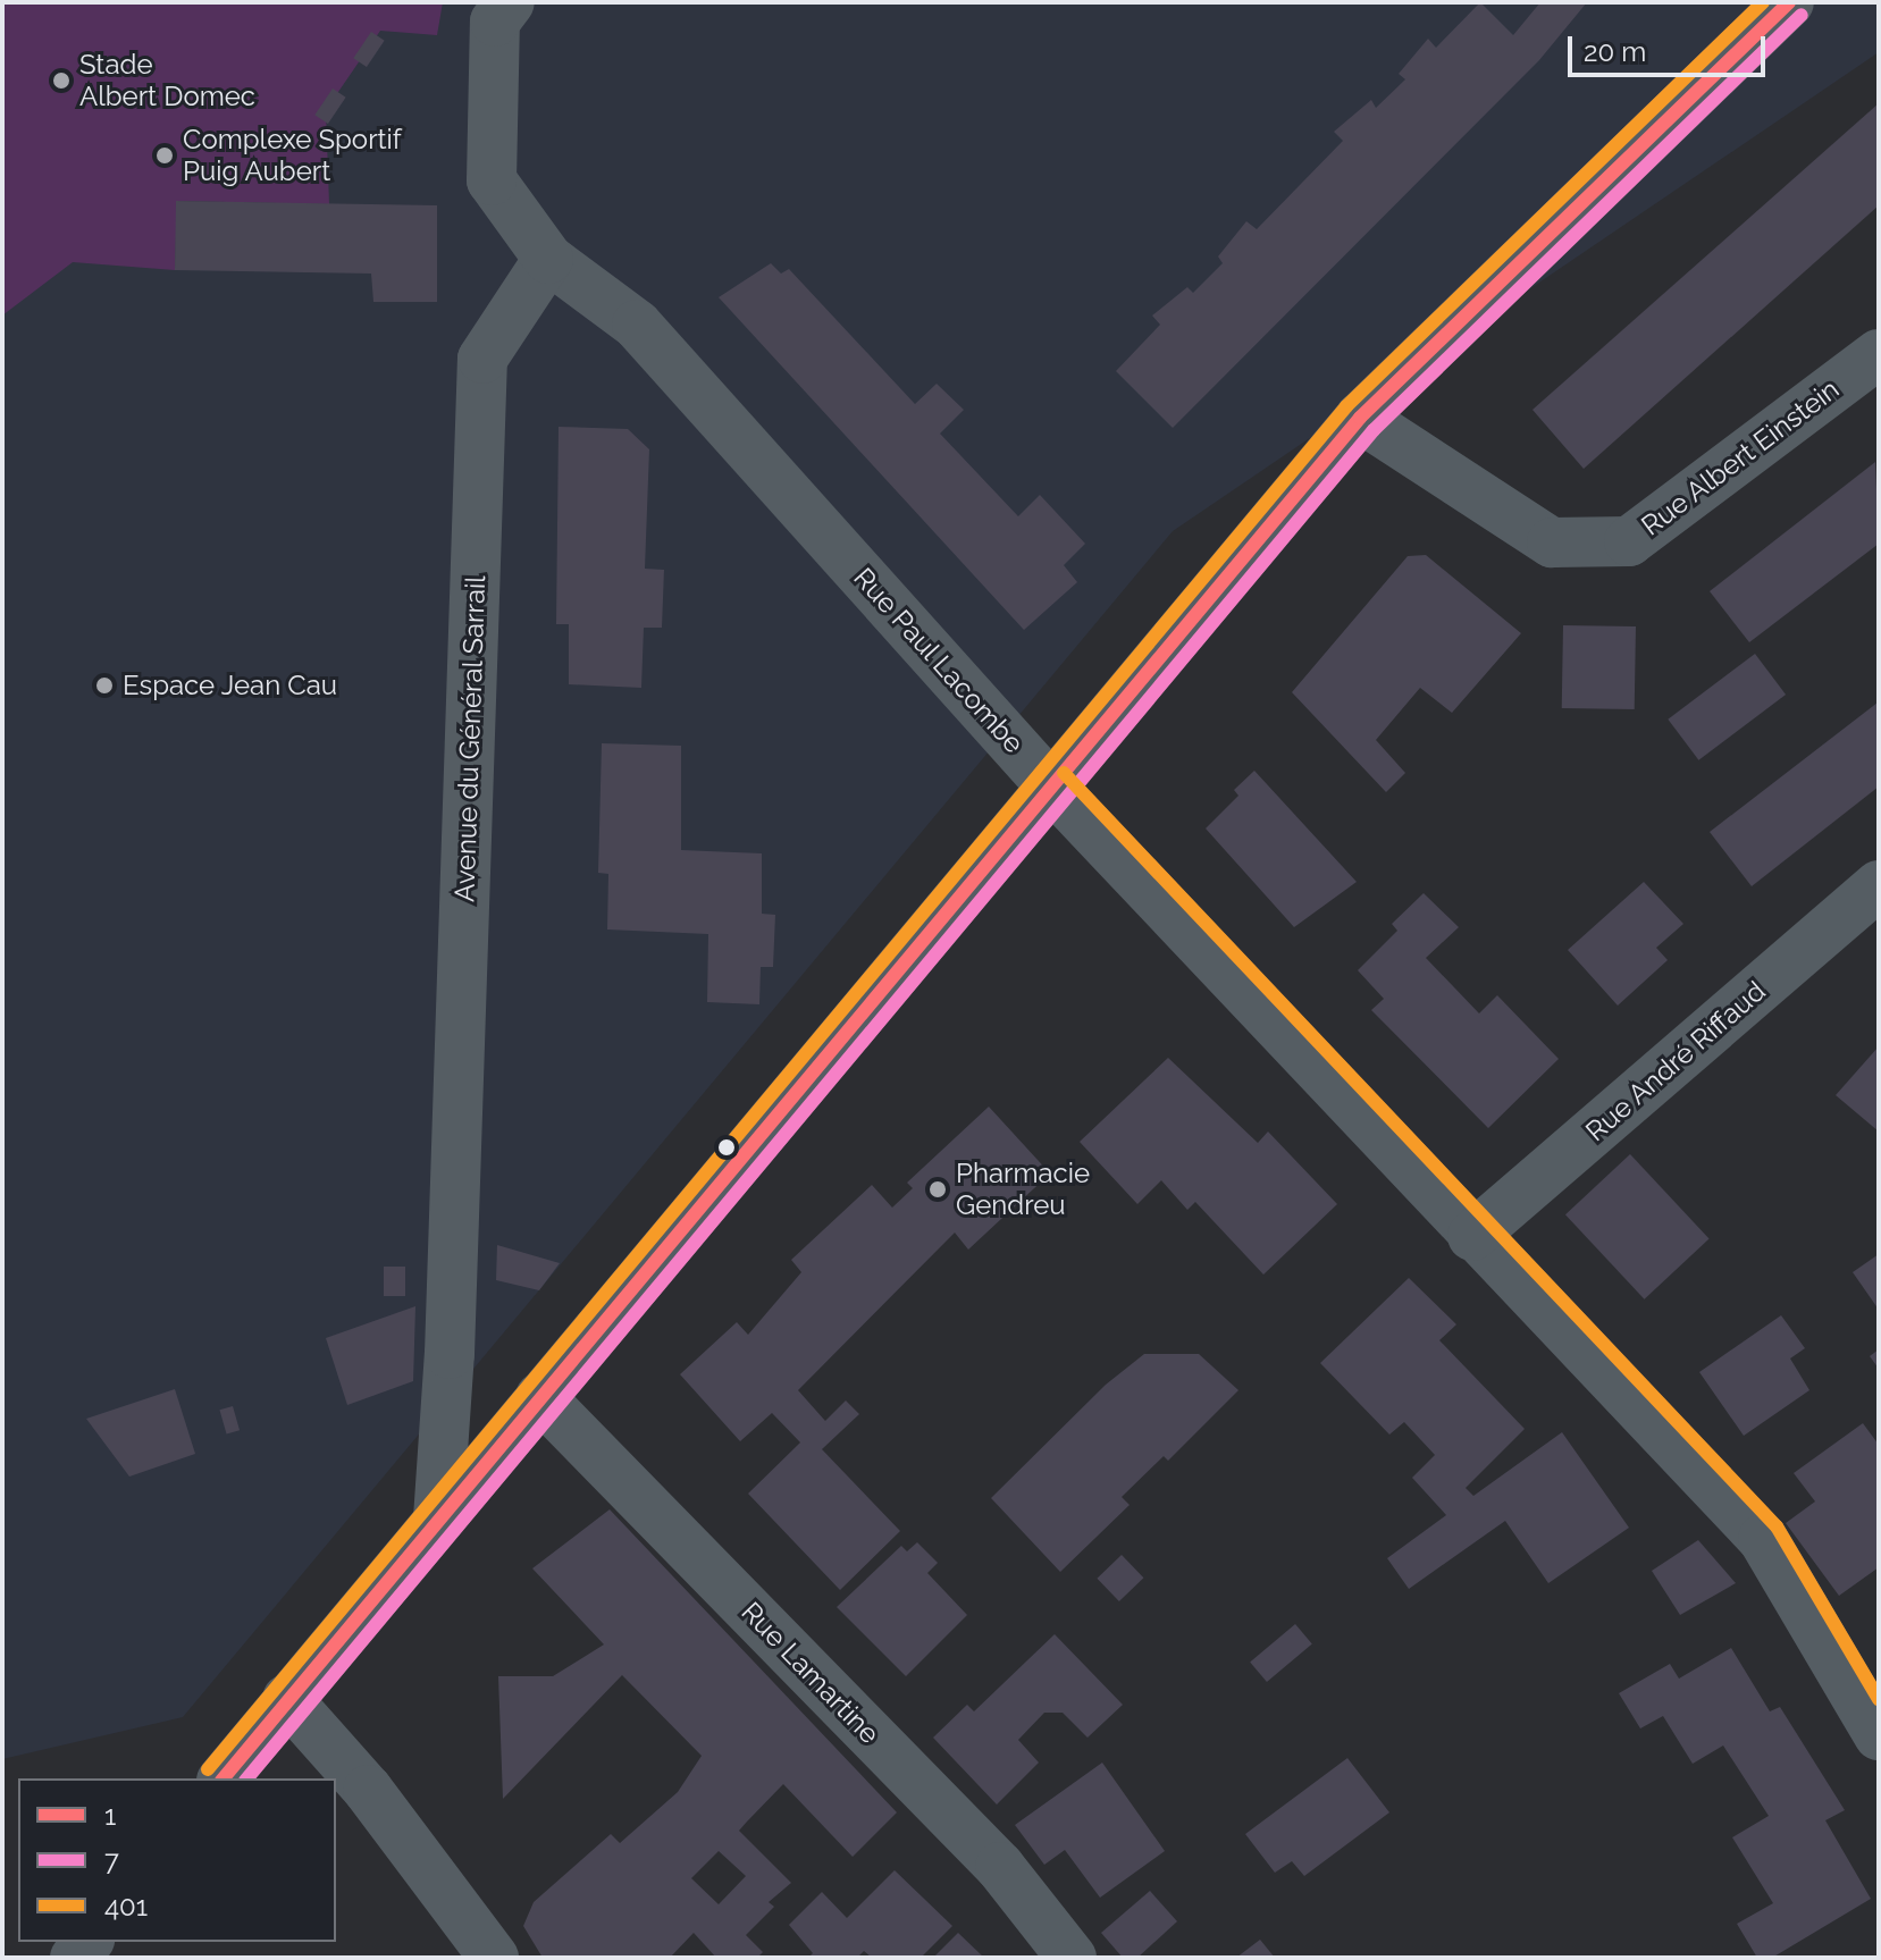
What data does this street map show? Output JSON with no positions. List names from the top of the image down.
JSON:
{
  "streets": {
    "street": [
      "Rue Albert Einstein",
      "Rue Paul Lacombe",
      "Avenue du Général Sarrail",
      "Rue André Riffaud",
      "Rue Lamartine"
    ]
  },
  "crossings": [
    ["Rue Paul Lacombe", "Avenue du Général Sarrail"],
    ["Rue Paul Lacombe", "Rue André Riffaud"]
  ],
  "places": [
    "Stade Albert Domec",
    "Complexe Sportif Puig Aubert",
    "Espace Jean Cau",
    "Pharmacie Gendreu"
  ],
  "lines": ["transit line 1", "transit line 401", "transit line 7"],
  "legend": ["1", "7", "401"],
  "scale_bar": "20 m"
}
